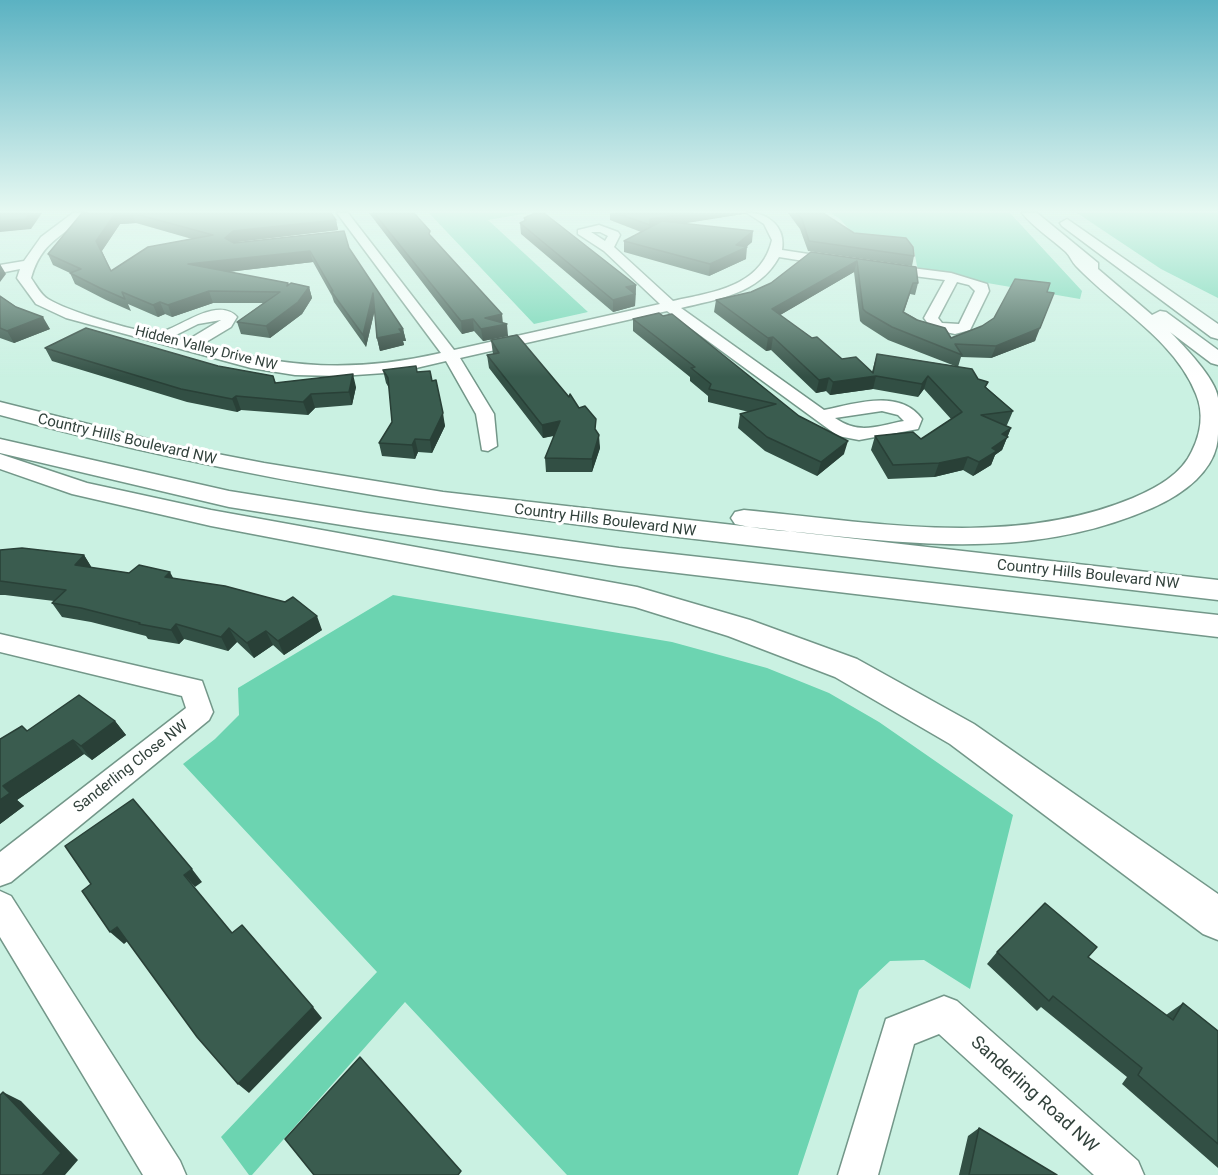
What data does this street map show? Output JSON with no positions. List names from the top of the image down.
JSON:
{
  "streets": {
    "main road": ["Country Hills Boulevard NW"],
    "street": ["Hidden Valley Drive NW", "Sanderling Close NW", "Sanderling Road NW"]
  }
}
